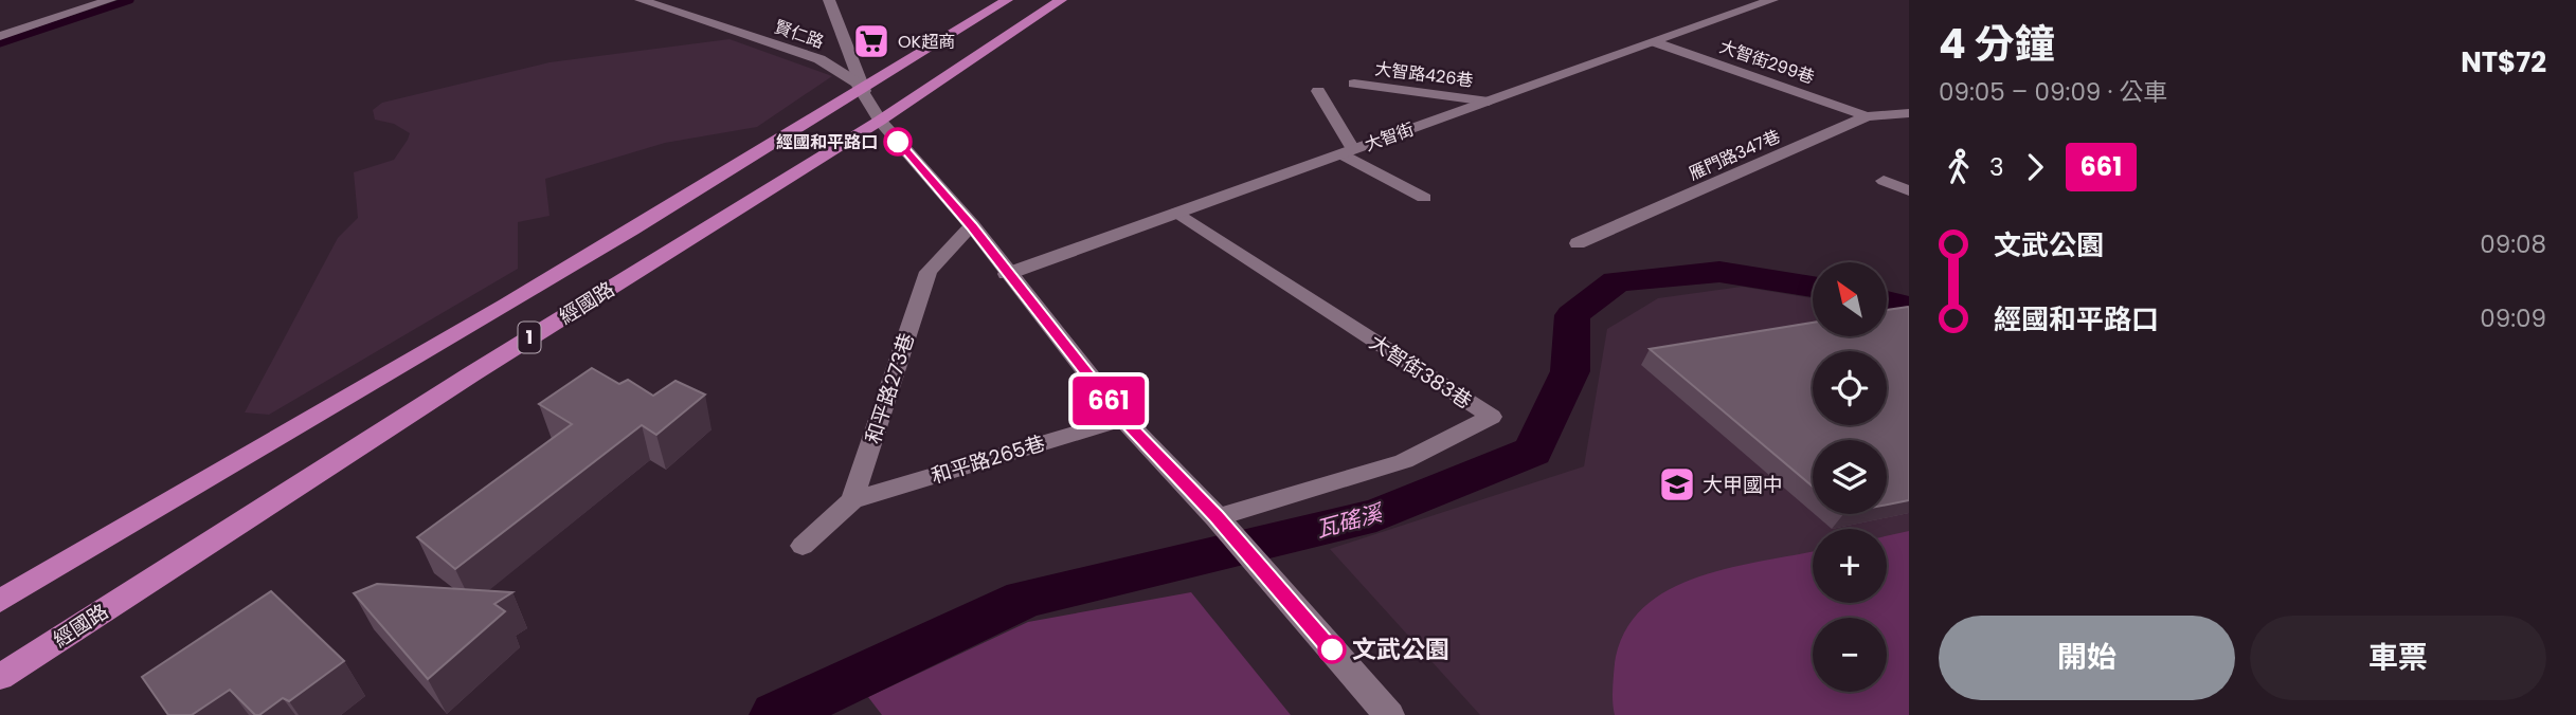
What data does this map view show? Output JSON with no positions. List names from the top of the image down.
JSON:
{
  "streets": {
    "main road": ["經國路", "1"],
    "street": ["賢仁路", "大智街"],
    "lane": [
      "大智街299巷",
      "大智路426巷",
      "雁門路347巷",
      "大智街383巷",
      "和平路273巷",
      "和平路265巷"
    ]
  },
  "crossings": [
    ["賢仁路", "大智街"],
    ["賢仁路", "經國路"],
    ["賢仁路", "大智街383巷"],
    ["賢仁路", "和平路273巷"],
    ["賢仁路", "和平路265巷"],
    ["大智街299巷", "大智街"],
    ["大智街299巷", "雁門路347巷"],
    ["大智路426巷", "大智街"],
    ["大智街", "大智街383巷"],
    ["和平路273巷", "和平路265巷"]
  ],
  "water": ["瓦磘溪"],
  "places": {
    "supermarket": ["OK超商"],
    "other": ["經國和平路口", "文武公園"],
    "school or university": ["大甲國中"]
  },
  "lines": ["bus line 661"],
  "north": "top left",
  "page": {
    "on_map": "661",
    "heading": ["4 分鐘", "09:05 – 09:09 · 公車", "NT$72"],
    "legs": ["3", "661"],
    "list": [
      {
        "name": "文武公園",
        "value": "09:08"
      },
      {
        "name": "經國和平路口",
        "value": "09:09"
      }
    ],
    "map_buttons": ["+", "−"],
    "buttons": ["開始", "車票"]
  }
}
